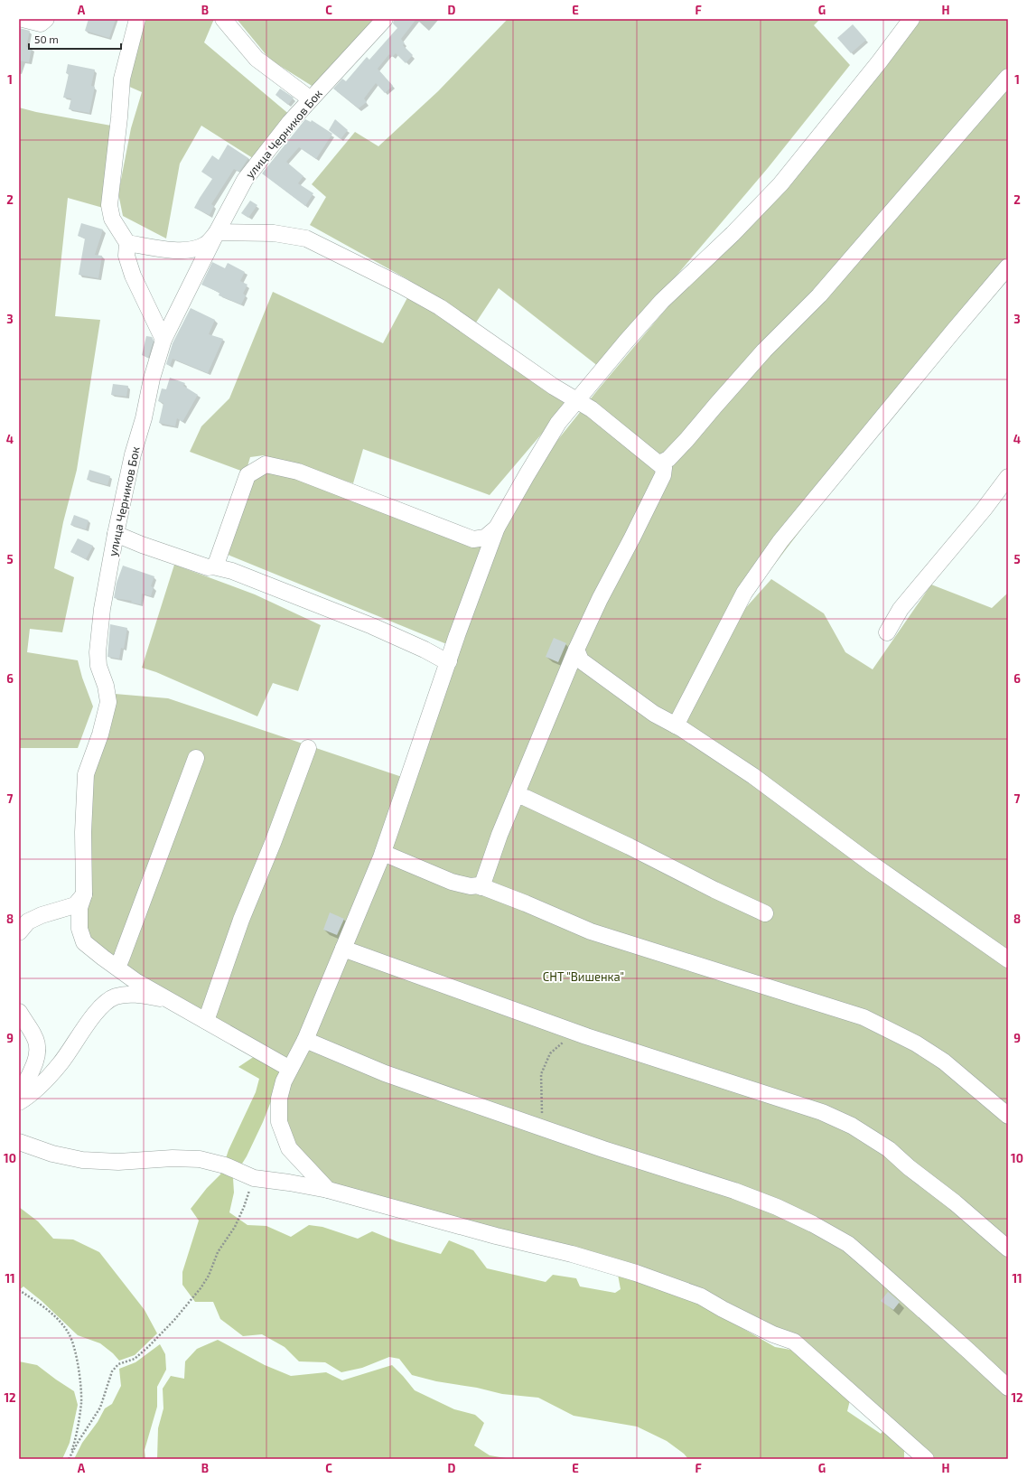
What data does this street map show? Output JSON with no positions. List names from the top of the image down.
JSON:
{
  "streets": {
    "street": ["улица Черников Бок"]
  },
  "parks": ["СНТ \"Вишенка\""],
  "scale_bar": "50 m",
  "grid": {
    "columns": [
      "A",
      "B",
      "C",
      "D",
      "E",
      "F",
      "G",
      "H"
    ],
    "rows": [
      "1",
      "2",
      "3",
      "4",
      "5",
      "6",
      "7",
      "8",
      "9",
      "10",
      "11",
      "12"
    ]
  }
}
